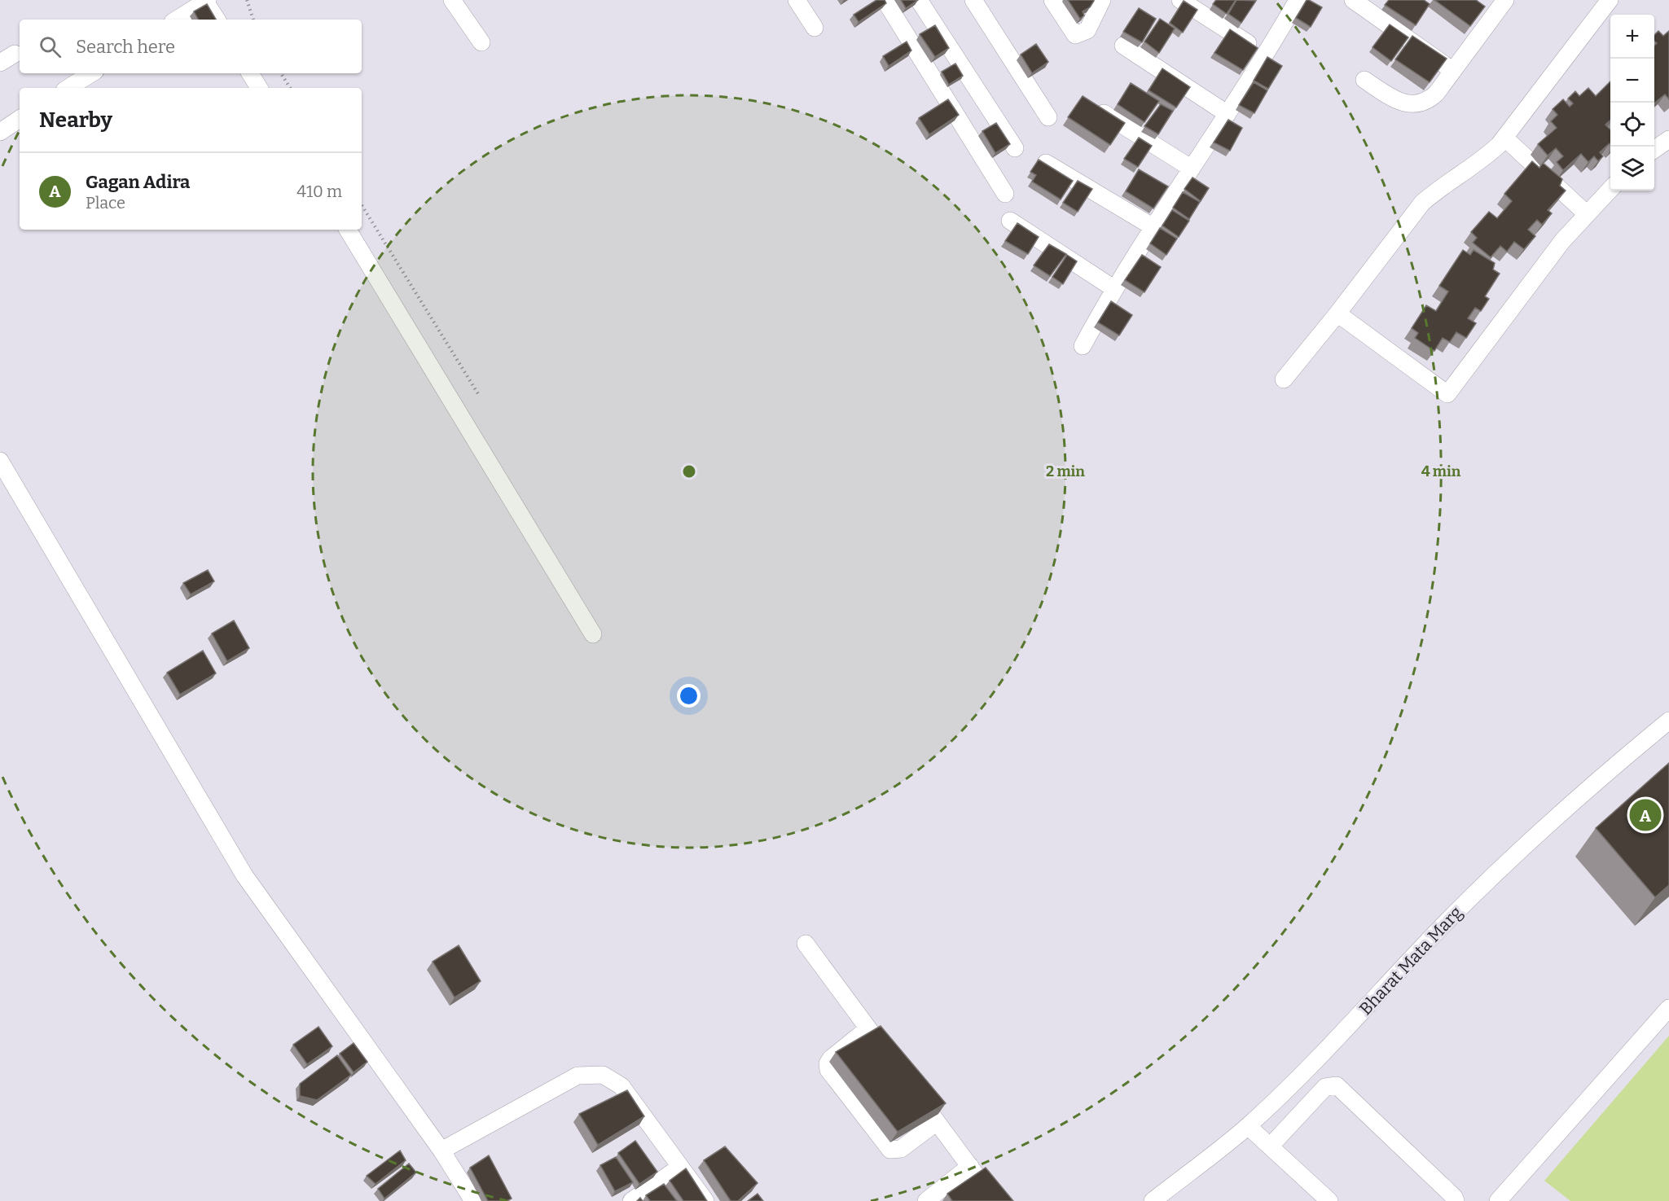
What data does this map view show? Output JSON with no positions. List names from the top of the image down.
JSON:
{
  "streets": {
    "street": ["Bharat Mata Marg"]
  },
  "page": {
    "map_buttons": ["+", "−"],
    "search": "Search here",
    "heading": "Nearby",
    "list": [
      {
        "mark": "A",
        "name": "Gagan Adira",
        "note": "Place",
        "value": "410 m"
      }
    ],
    "pins": "A"
  },
  "rings": ["2 min", "4 min"]
}
